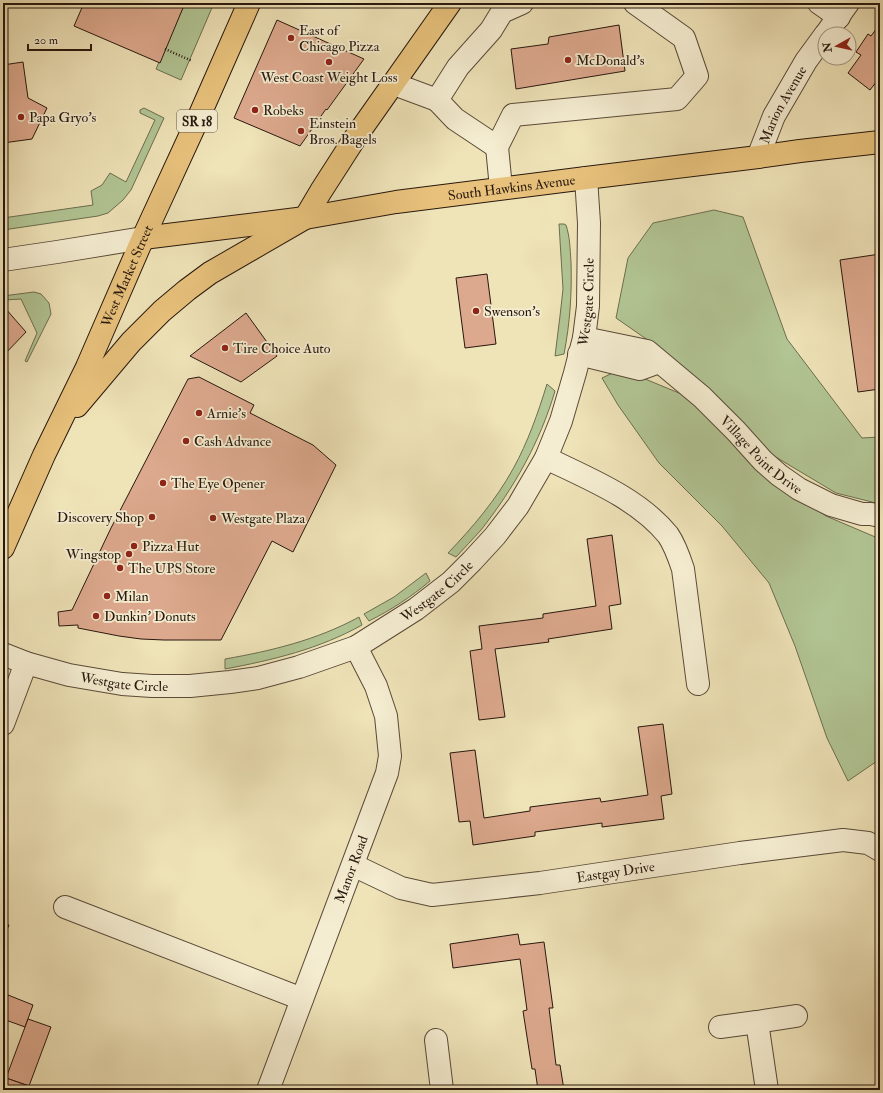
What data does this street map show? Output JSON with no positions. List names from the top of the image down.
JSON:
{
  "streets": {
    "main road": ["SR 18", "South Hawkins Avenue", "West Market Street"],
    "street": [
      "Marion Avenue",
      "Westgate Circle",
      "Village Point Drive",
      "Manor Road",
      "Eastgay Drive"
    ]
  },
  "crossings": [
    ["Marion Avenue", "South Hawkins Avenue"],
    ["South Hawkins Avenue", "West Market Street"],
    ["South Hawkins Avenue", "Westgate Circle"],
    ["Westgate Circle", "Village Point Drive"],
    ["Westgate Circle", "Manor Road"],
    ["Manor Road", "Eastgay Drive"]
  ],
  "places": [
    "East of Chicago Pizza",
    "McDonald's",
    "West Coast Weight Loss",
    "Robeks",
    "Papa Gryo's",
    "Einstein Bros. Bagels",
    "Swenson's",
    "Tire Choice Auto",
    "Arnie's",
    "Cash Advance",
    "The Eye Opener",
    "Discovery Shop",
    "Westgate Plaza",
    "Pizza Hut",
    "Wingstop",
    "The UPS Store",
    "Milan",
    "Dunkin' Donuts"
  ],
  "scale_bar": "20 m",
  "north": "left"
}
